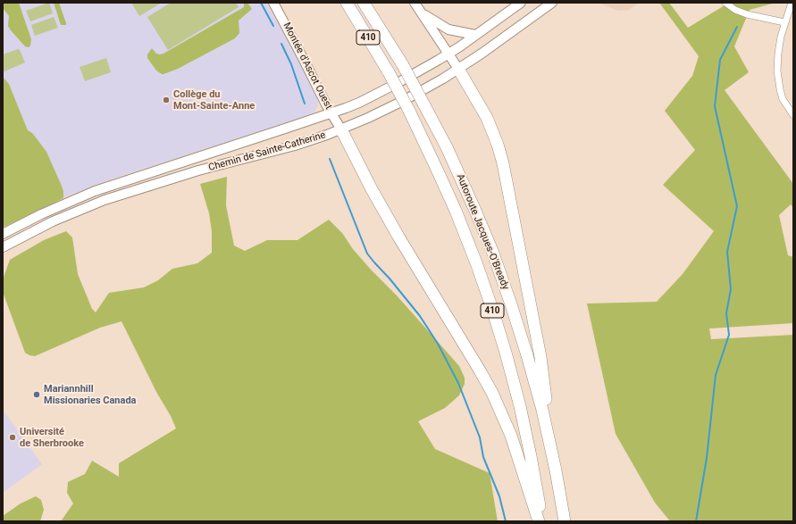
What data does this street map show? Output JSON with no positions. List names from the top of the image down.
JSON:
{
  "streets": {
    "highway": ["410", "Autoroute Jacques-O'Bready"],
    "main road": ["Montée d'Ascot Ouest", "Chemin de Sainte-Catherine"]
  },
  "crossings": [
    ["Montée d'Ascot Ouest", "Chemin de Sainte-Catherine"]
  ],
  "places": ["Collège du Mont-Sainte-Anne", "Mariannhill Missionaries Canada", "Université de Sherbrooke"]
}
